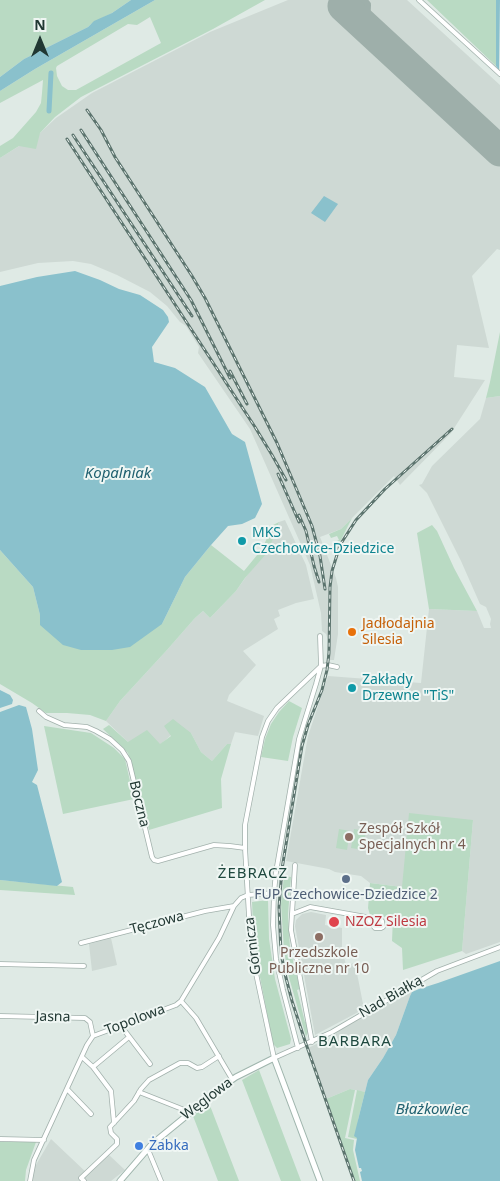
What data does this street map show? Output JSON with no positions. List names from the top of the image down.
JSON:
{
  "streets": {
    "street": [
      "Boczna",
      "Tęczowa",
      "Górnicza",
      "Nad Białką",
      "Jasna",
      "Topolowa",
      "Węglowa"
    ]
  },
  "crossings": [
    ["Boczna", "Górnicza"],
    ["Tęczowa", "Topolowa"],
    ["Górnicza", "Topolowa"],
    ["Górnicza", "Węglowa"],
    ["Nad Białką", "Węglowa"],
    ["Jasna", "Topolowa"]
  ],
  "districts": ["ŻEBRACZ", "BARBARA"],
  "water": ["Kopalniak", "Błażkowiec"],
  "places": [
    "MKS Czechowice-Dziedzice",
    "Jadłodajnia Silesia",
    "Zakłady Drzewne \"TiS\"",
    "Zespół Szkół Specjalnych nr 4",
    "FUP Czechowice-Dziedzice 2",
    "NZOZ Silesia",
    "Przedszkole Publiczne nr 10",
    "Żabka"
  ],
  "north": "top"
}
